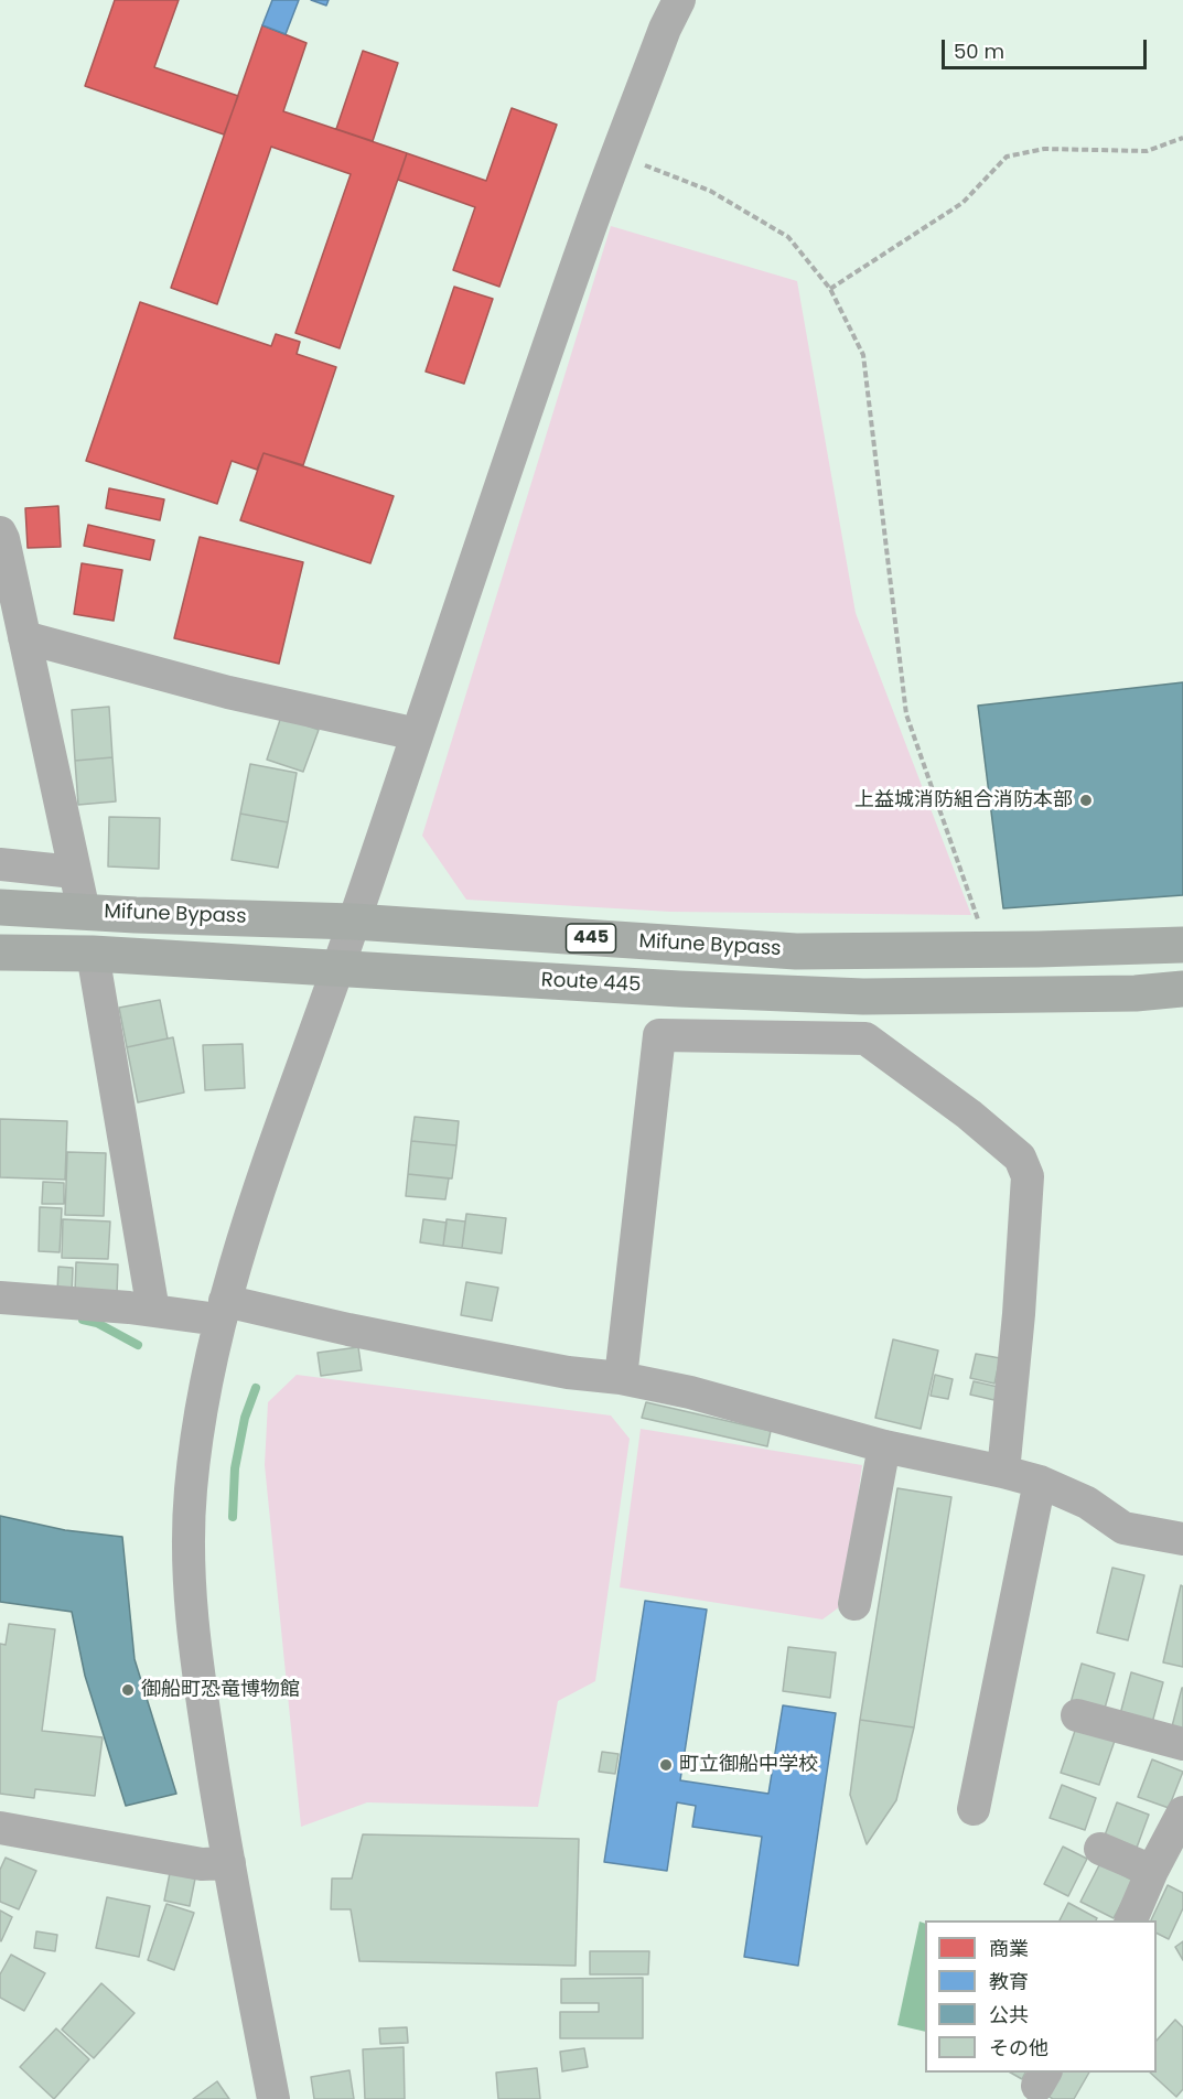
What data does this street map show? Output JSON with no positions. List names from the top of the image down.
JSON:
{
  "streets": {
    "highway": ["Mifune Bypass", "445", "Route 445"]
  },
  "places": ["上益城消防組合消防本部", "御船町恐竜博物館", "町立御船中学校"],
  "legend": [
    "商業",
    "教育",
    "公共",
    "その他"
  ],
  "scale_bar": "50 m"
}
